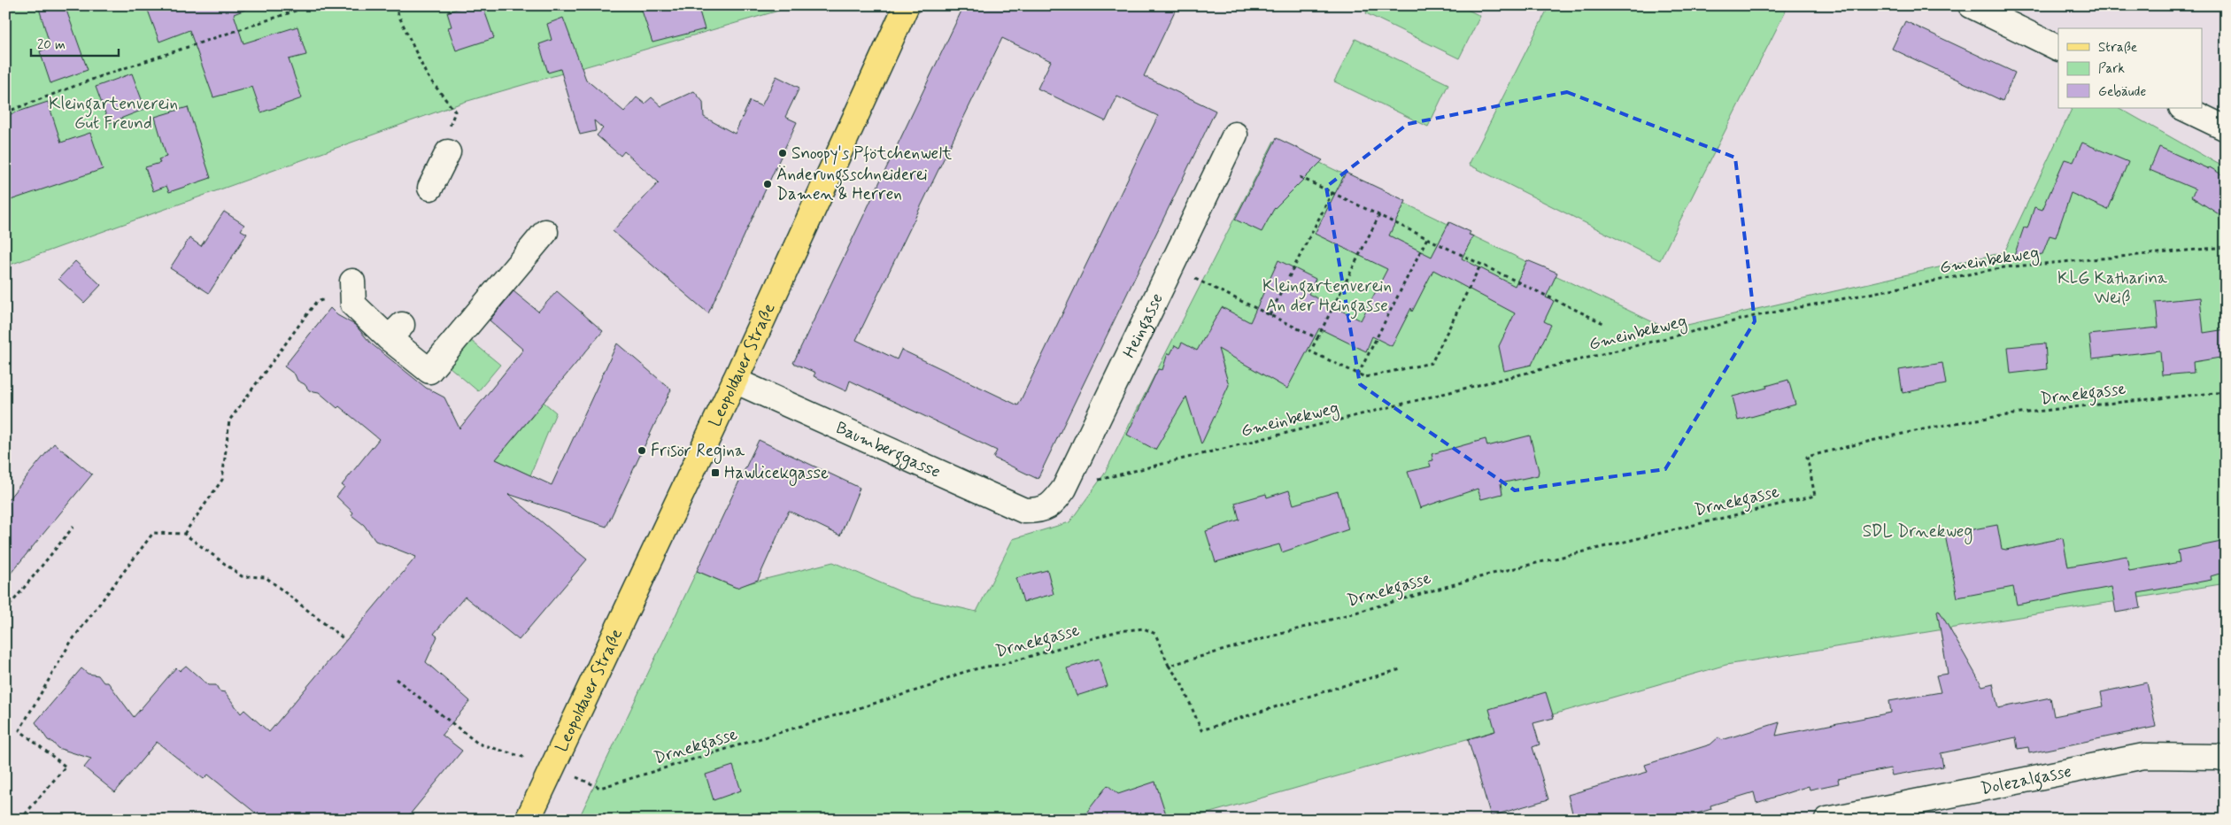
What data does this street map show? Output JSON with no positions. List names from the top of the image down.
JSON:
{
  "streets": {
    "main road": ["Leopoldauer Straße"],
    "street": ["Heingasse", "Baumberggasse", "Dolezalgasse"],
    "path": ["Gmeinbekweg", "Drnekgasse"]
  },
  "crossings": [
    ["Gmeinbekweg", "Heingasse"],
    ["Heingasse", "Baumberggasse"],
    ["Leopoldauer Straße", "Drnekgasse"],
    ["Leopoldauer Straße", "Baumberggasse"]
  ],
  "parks": [
    "Kleingartenverein Gut Freund",
    "KLG Katharina Weiß",
    "Kleingartenverein An der Heingasse",
    "SDL Drnekweg"
  ],
  "places": {
    "other": ["Snoopy's Pfötchenwelt", "Änderungsschneiderei Damen & Herren", "Frisör Regina"],
    "transit": ["Hawlicekgasse"]
  },
  "legend": ["Straße", "Park", "Gebäude"],
  "scale_bar": "20 m"
}
